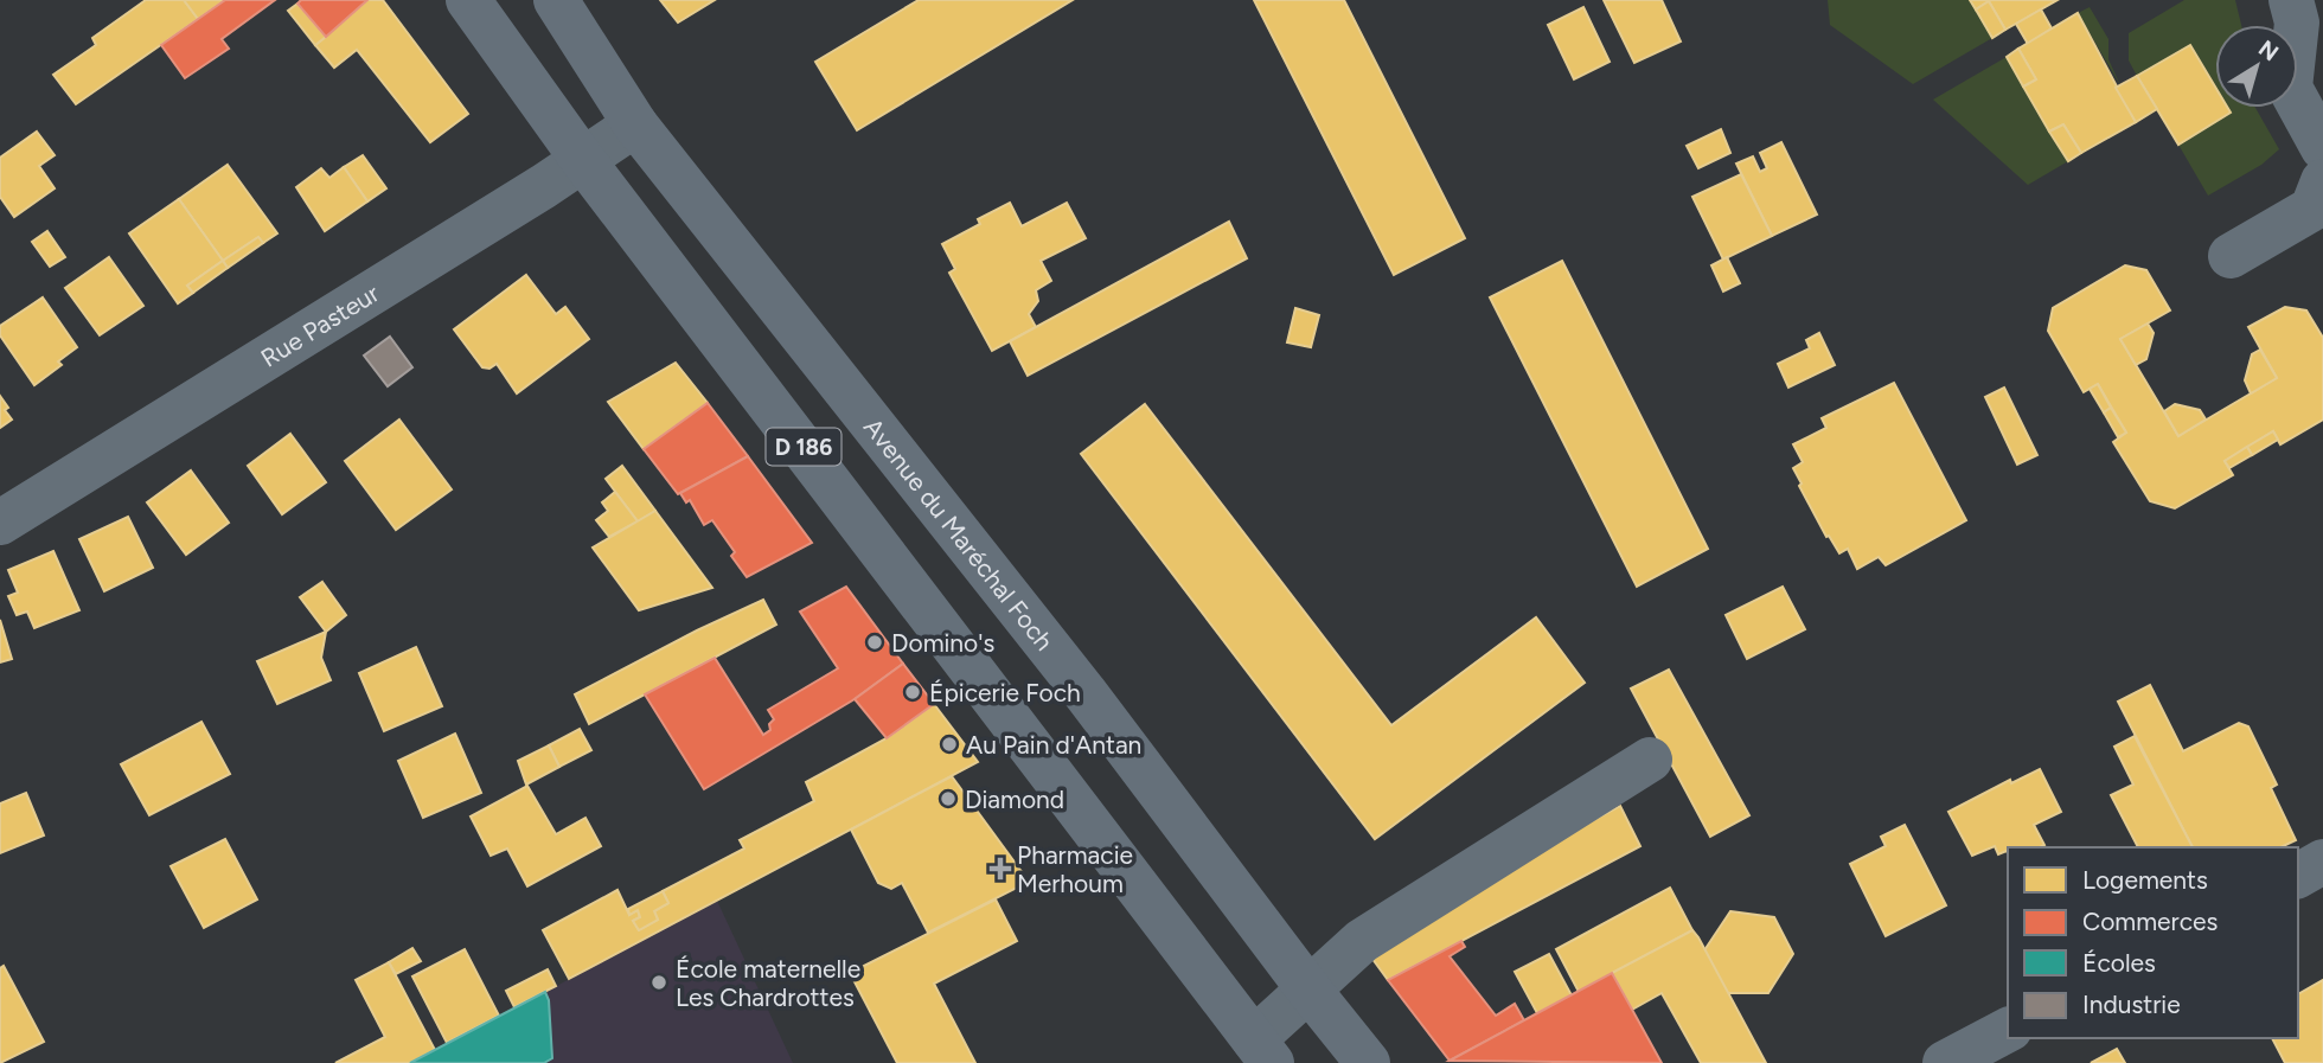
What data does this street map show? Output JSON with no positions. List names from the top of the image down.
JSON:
{
  "streets": {
    "main road": ["D 186", "Avenue du Maréchal Foch"],
    "street": ["Rue Pasteur"]
  },
  "crossings": [
    ["Rue Pasteur", "D 186"],
    ["Rue Pasteur", "Avenue du Maréchal Foch"]
  ],
  "places": {
    "other": [
      "Domino's",
      "Épicerie Foch",
      "Au Pain d'Antan",
      "Diamond",
      "École maternelle Les Chardrottes"
    ],
    "health": ["Pharmacie Merhoum"]
  },
  "legend": [
    "Logements",
    "Commerces",
    "Écoles",
    "Industrie"
  ],
  "north": "top right"
}
